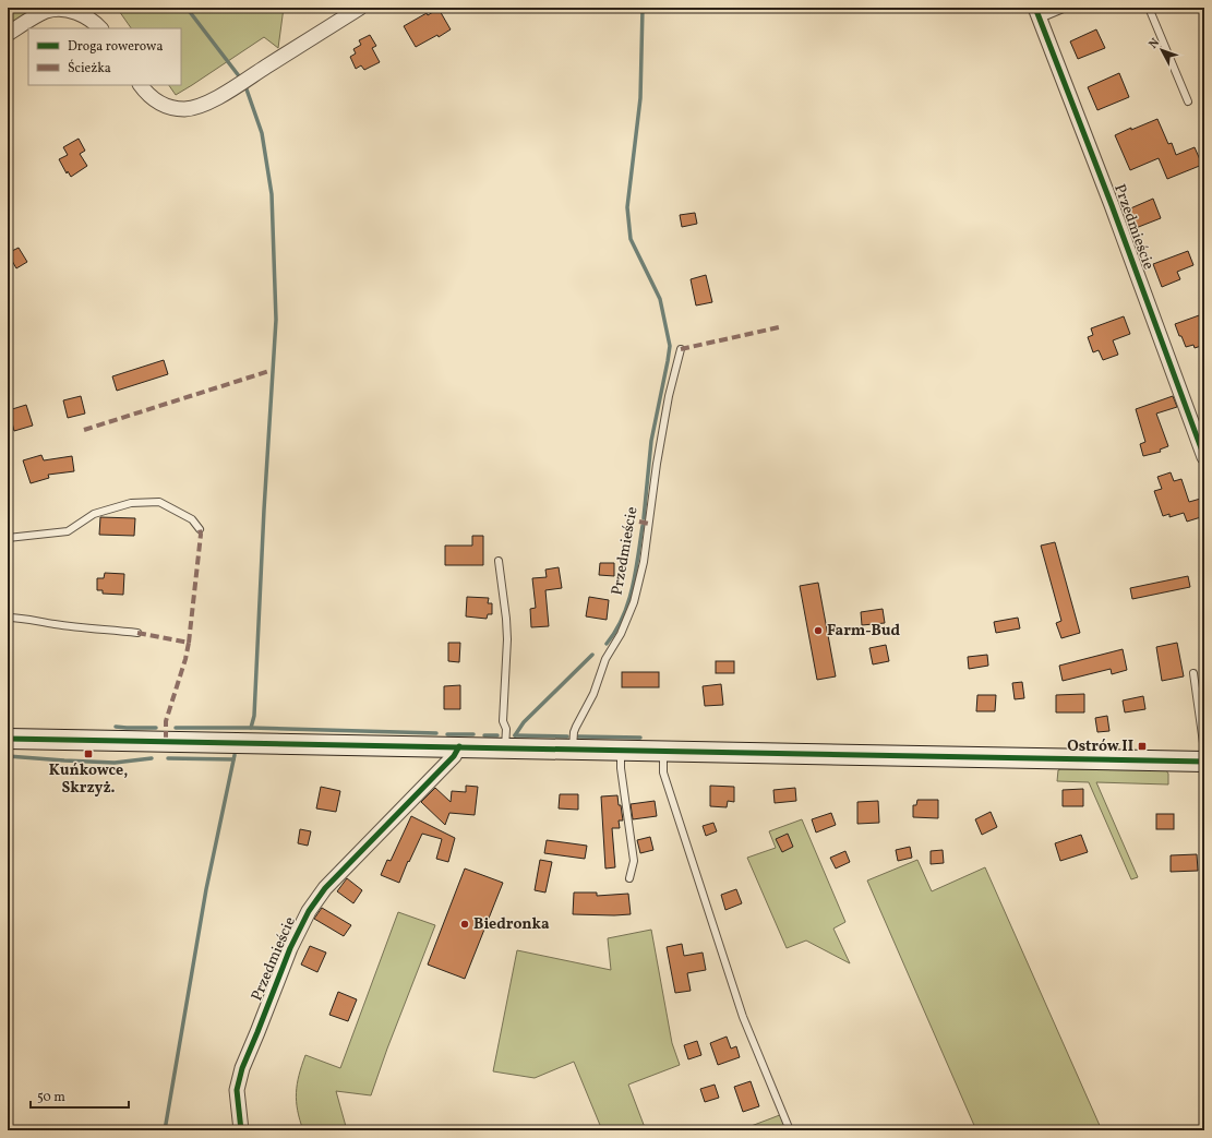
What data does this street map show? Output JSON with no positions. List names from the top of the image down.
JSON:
{
  "streets": {
    "street": ["Przedmieście"]
  },
  "places": {
    "other": ["Farm-Bud", "Biedronka"],
    "transit": ["Ostrów II", "Kuńkowce, Skrzyż."]
  },
  "legend": ["Droga rowerowa", "Ścieżka"],
  "scale_bar": "50 m",
  "north": "top left"
}
